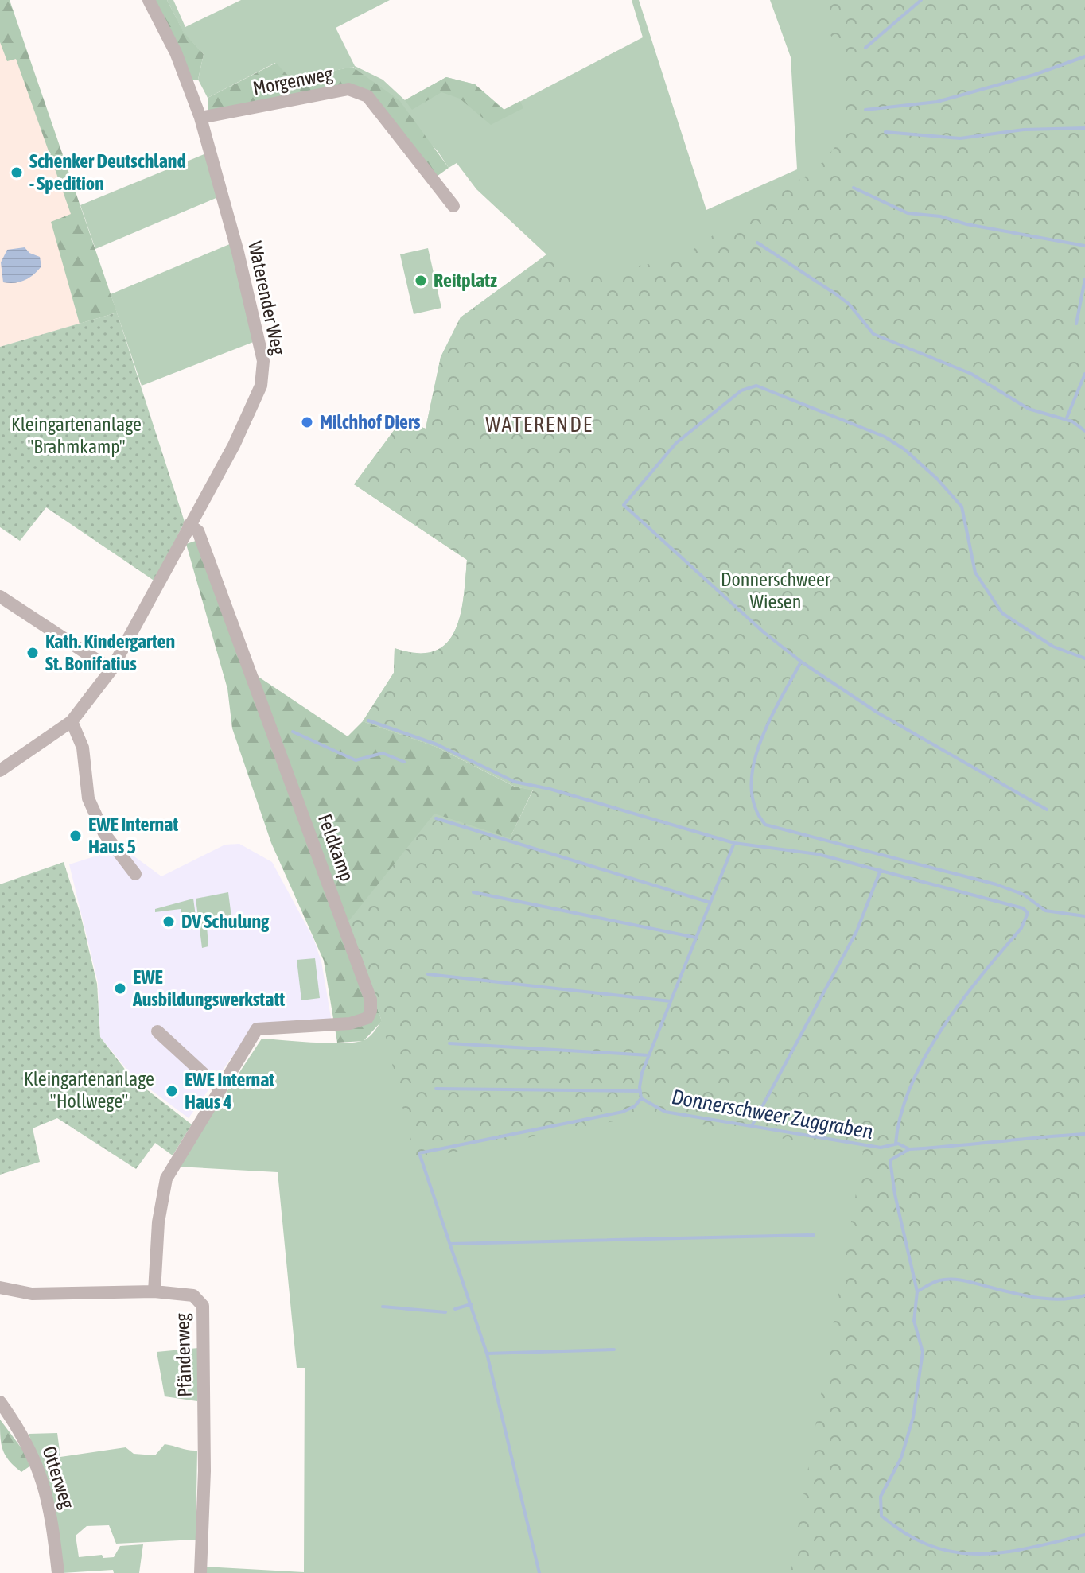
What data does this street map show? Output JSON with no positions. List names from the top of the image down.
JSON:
{
  "streets": {
    "street": [
      "Morgenweg",
      "Waterender Weg",
      "Feldkamp",
      "Pfänderweg",
      "Otterweg"
    ]
  },
  "crossings": [
    ["Morgenweg", "Waterender Weg"],
    ["Waterender Weg", "Feldkamp"],
    ["Feldkamp", "Pfänderweg"]
  ],
  "districts": ["WATERENDE"],
  "water": ["Donnerschweer Zuggraben"],
  "parks": ["Kleingartenanlage \"Brahmkamp\"", "Donnerschweer Wiesen", "Kleingartenanlage \"Hollwege\""],
  "places": [
    "Schenker Deutschland - Spedition",
    "Reitplatz",
    "Milchhof Diers",
    "Kath. Kindergarten St. Bonifatius",
    "EWE Internat Haus 5",
    "DV Schulung",
    "EWE Ausbildungswerkstatt",
    "EWE Internat Haus 4"
  ]
}
